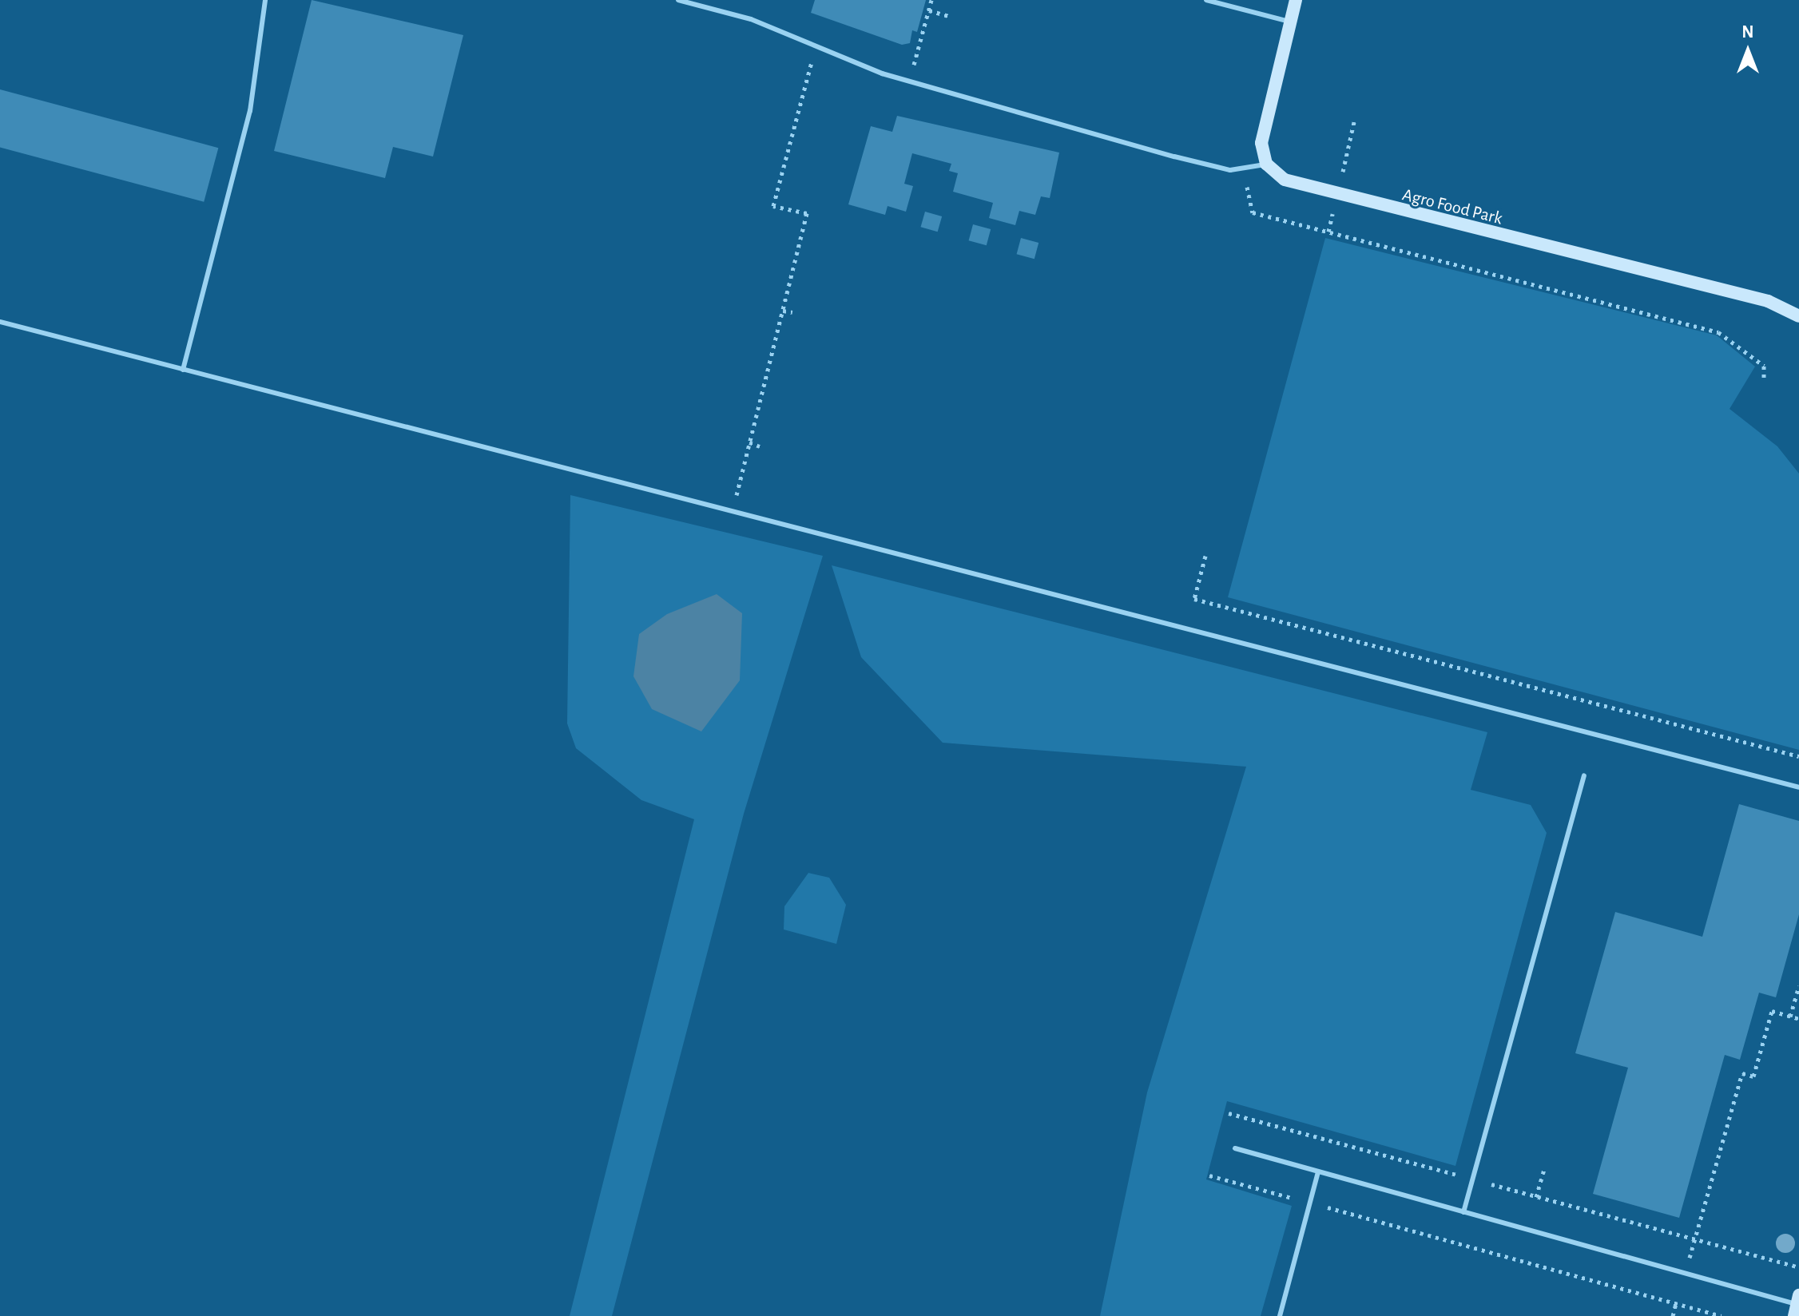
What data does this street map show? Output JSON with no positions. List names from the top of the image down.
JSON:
{
  "streets": {
    "street": ["Agro Food Park"]
  },
  "north": "top"
}
